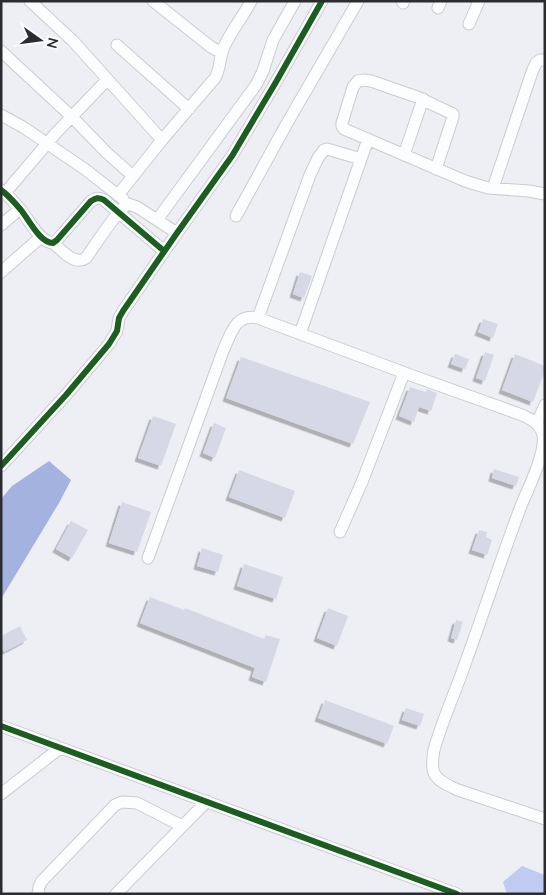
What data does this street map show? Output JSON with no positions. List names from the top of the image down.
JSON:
{
  "north": "right"
}
